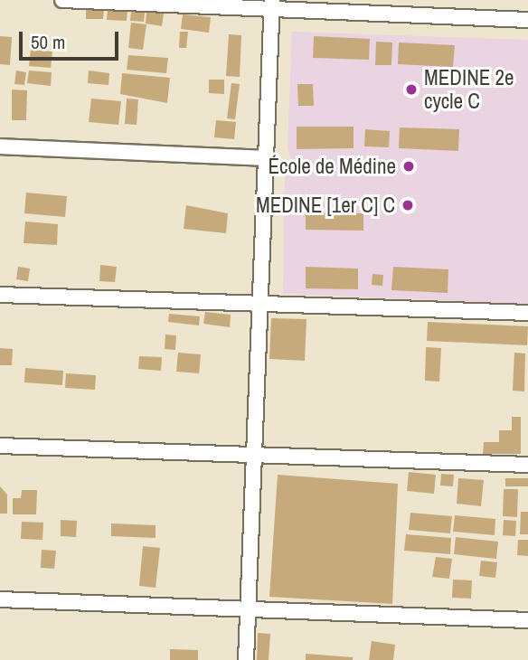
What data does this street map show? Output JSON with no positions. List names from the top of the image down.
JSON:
{
  "places": ["MEDINE 2e cycle C", "École de Médine", "MEDINE [1er C] C"],
  "scale_bar": "50 m"
}
